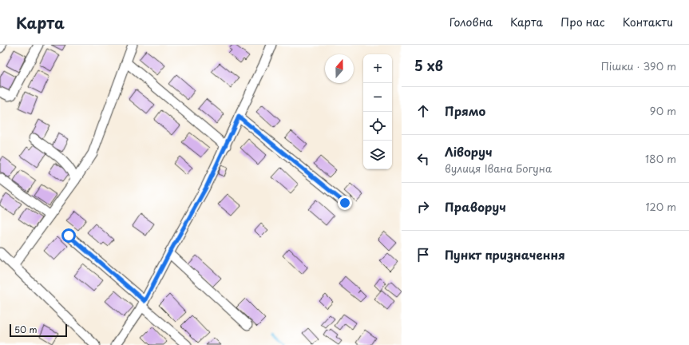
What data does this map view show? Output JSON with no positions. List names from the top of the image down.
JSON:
{
  "scale_bar": "50 m",
  "north": "top",
  "page": {
    "header": "Карта",
    "nav": [
      "Головна",
      "Карта",
      "Про нас",
      "Контакти"
    ],
    "heading": ["5 хв", "Пішки · 390 m"],
    "map_buttons": ["+", "−"],
    "list": [
      ["Прямо", "90 m"],
      ["Ліворуч", "вулиця Івана Богуна", "180 m"],
      ["Праворуч", "120 m"],
      "Пункт призначення"
    ],
    "scale": "50 m"
  }
}
